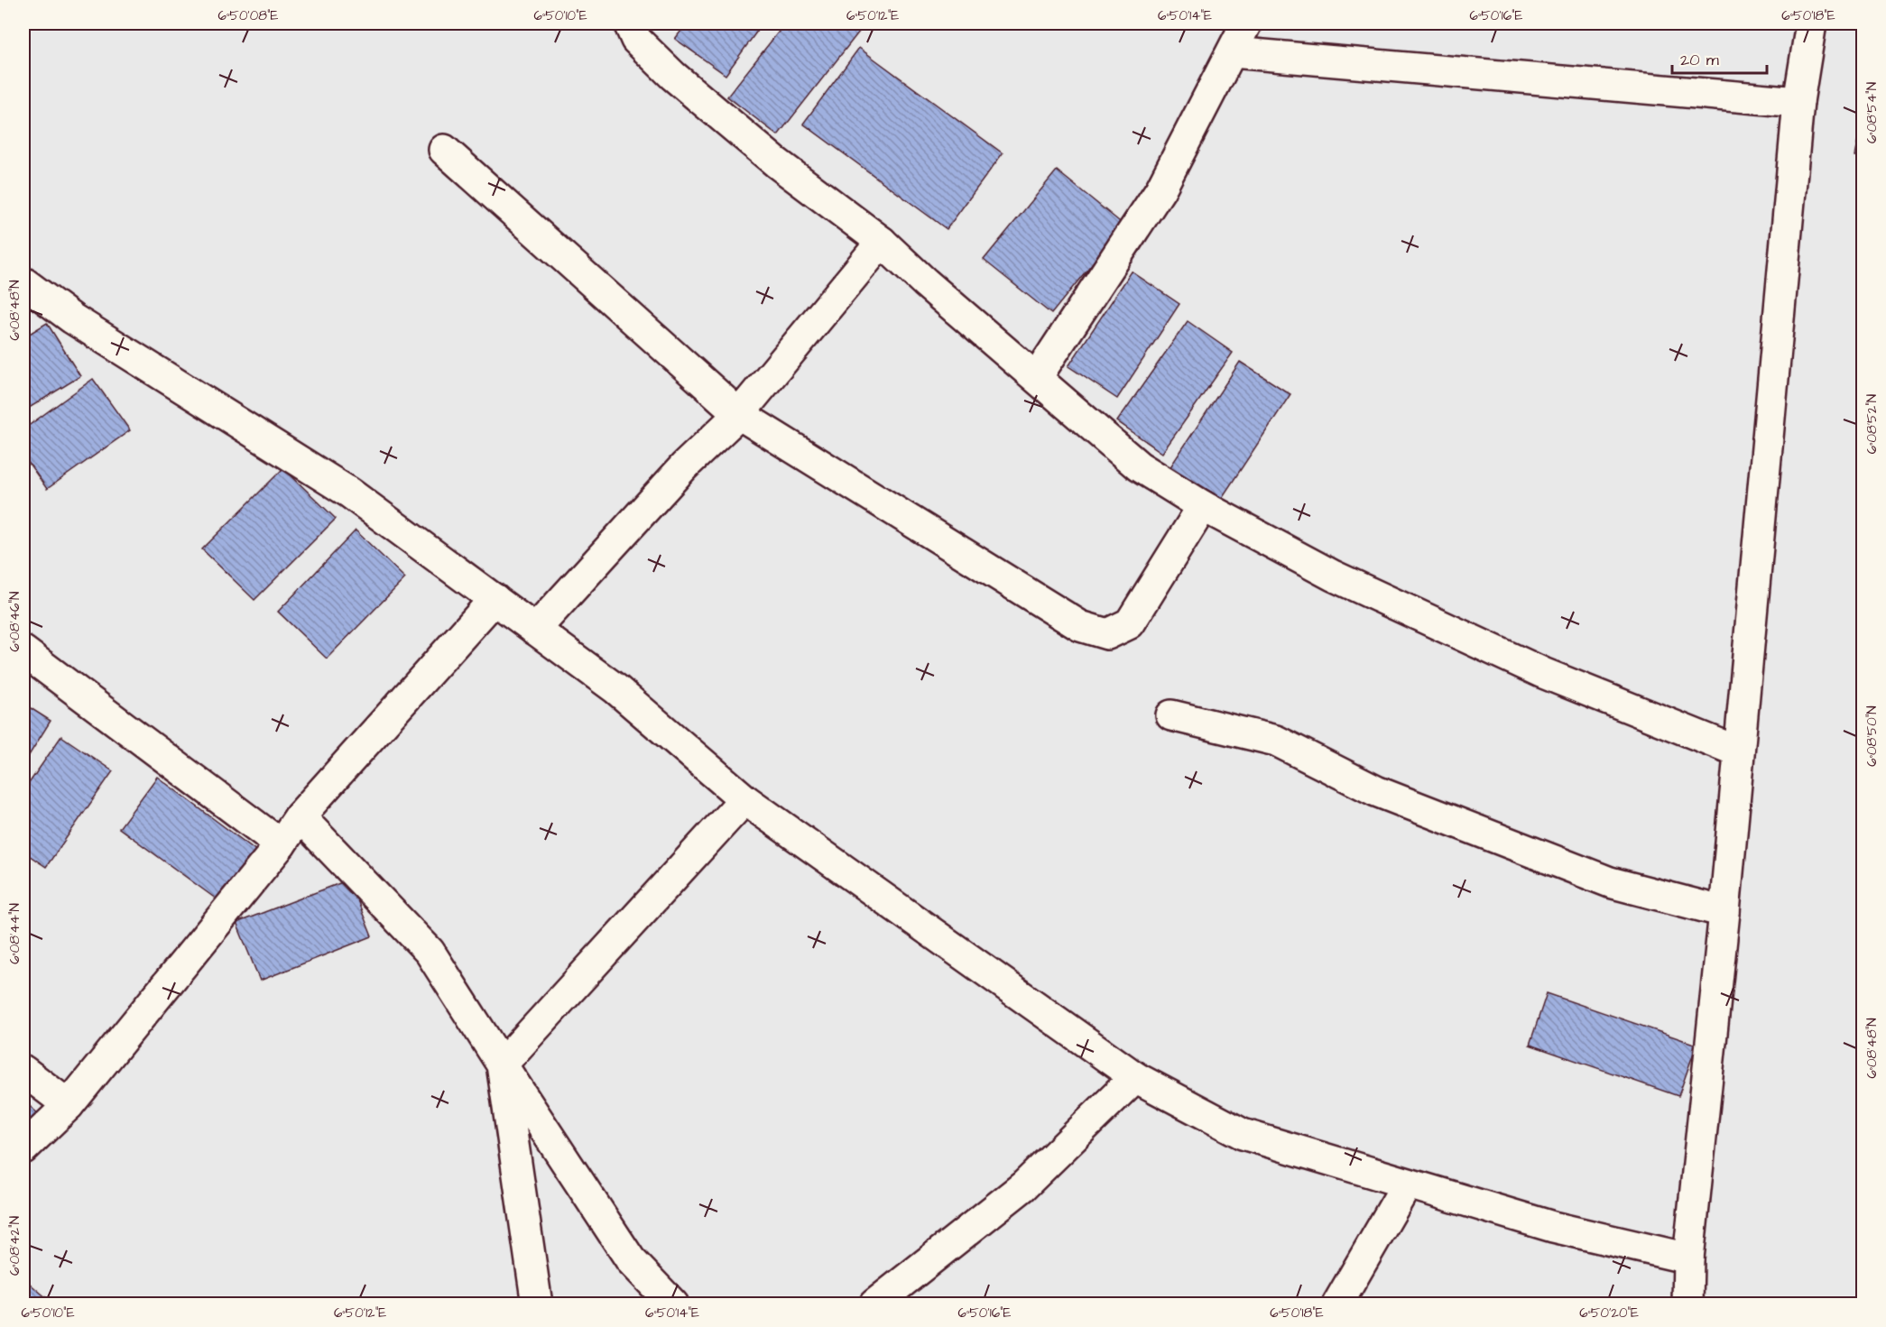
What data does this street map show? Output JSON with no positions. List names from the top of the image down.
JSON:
{
  "scale_bar": "20 m",
  "coordinates": [
    "6°50'08\"E",
    "6°50'10\"E",
    "6°50'12\"E",
    "6°50'14\"E",
    "6°50'16\"E",
    "6°50'18\"E",
    "6°08'54\"N",
    "6°08'48\"N",
    "6°08'52\"N",
    "6°08'46\"N",
    "6°08'50\"N",
    "6°08'44\"N",
    "6°08'42\"N",
    "6°50'20\"E"
  ]
}
